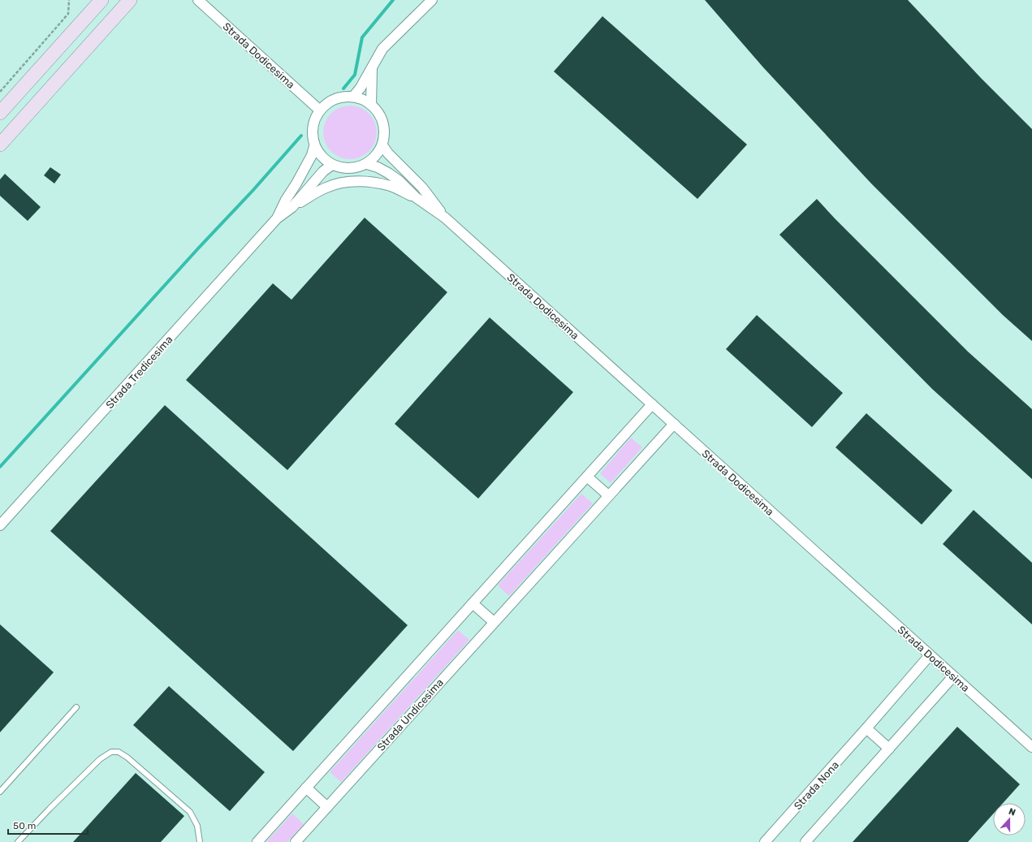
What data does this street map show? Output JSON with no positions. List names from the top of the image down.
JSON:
{
  "streets": {
    "street": [
      "Strada Dodicesima",
      "Strada Tredicesima",
      "Strada Undicesima",
      "Strada Nona"
    ]
  },
  "crossings": [
    ["Strada Dodicesima", "Strada Undicesima"],
    ["Strada Dodicesima", "Strada Nona"]
  ],
  "scale_bar": "50 m",
  "north": "top"
}
